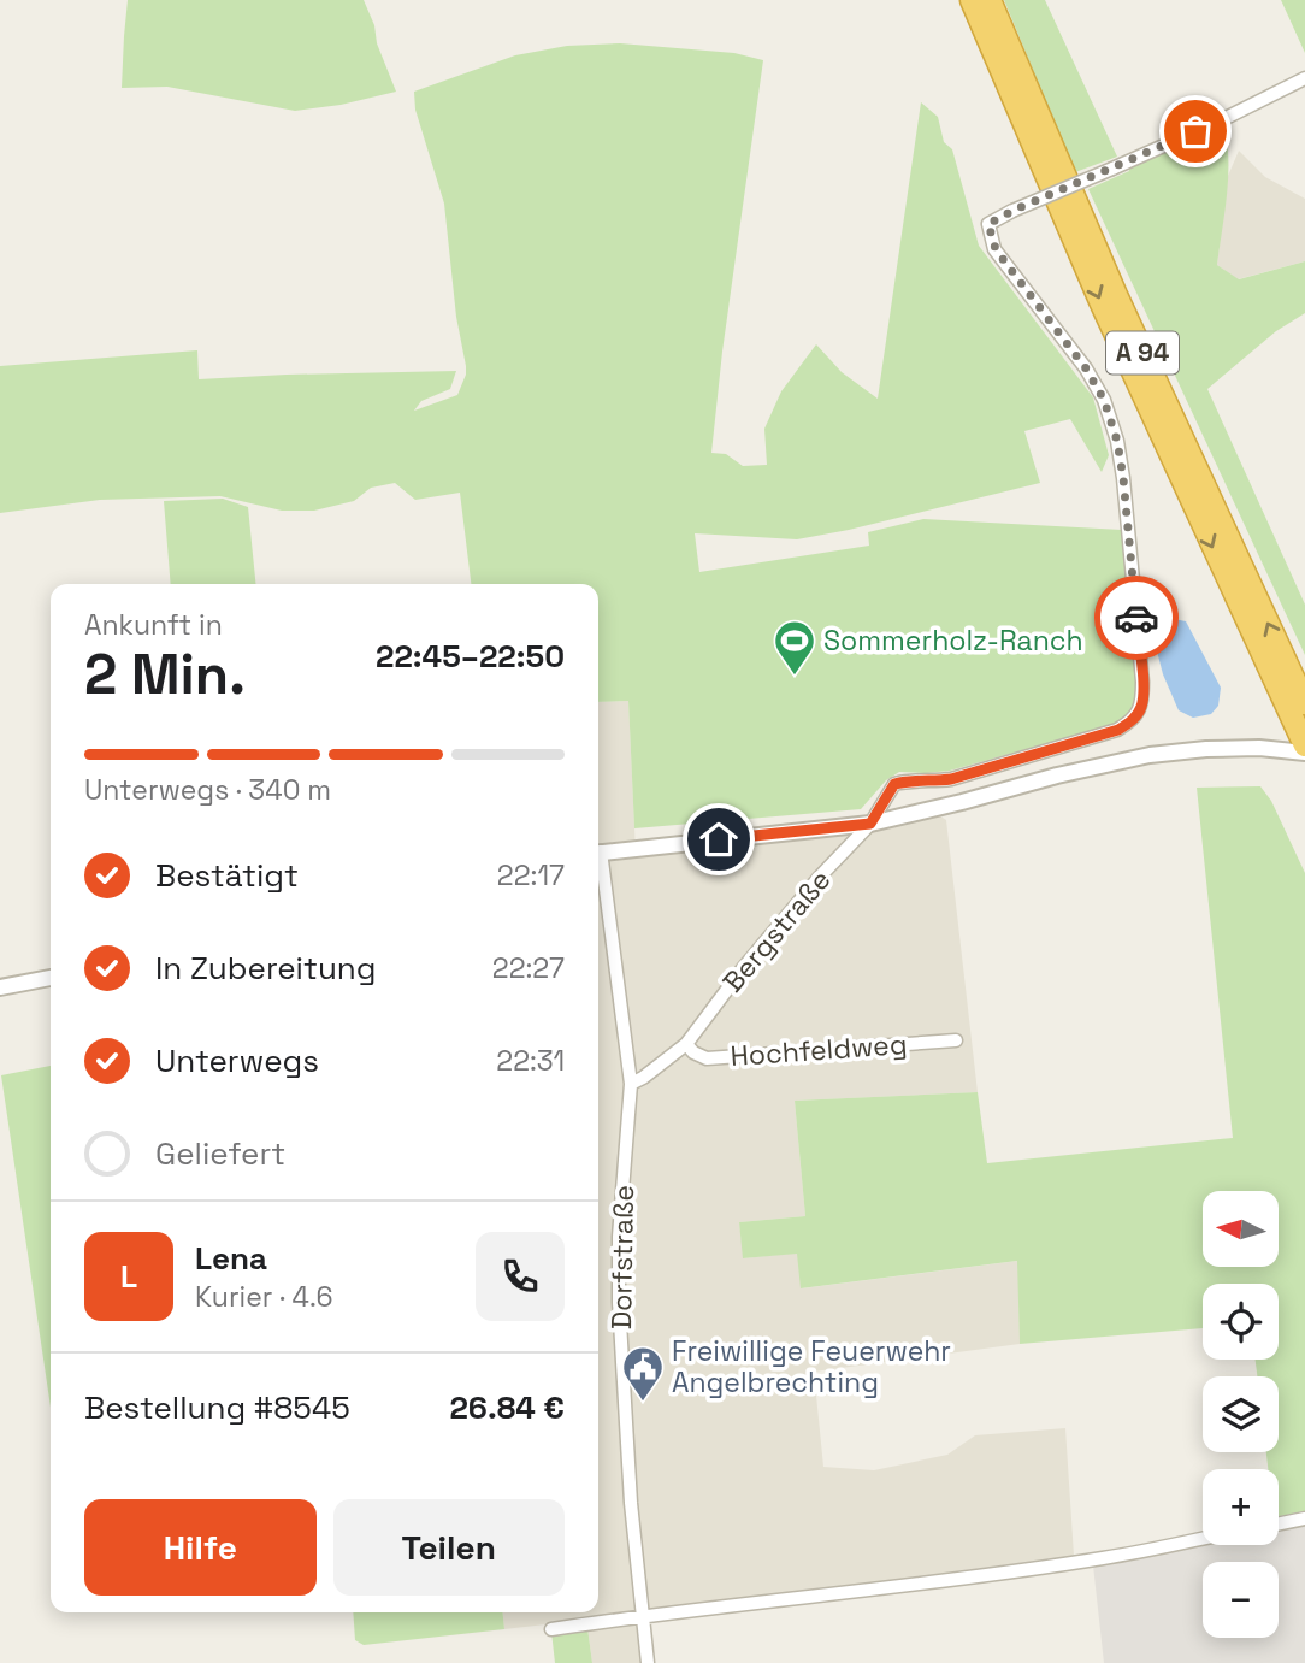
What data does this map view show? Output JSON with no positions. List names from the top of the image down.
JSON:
{
  "streets": {
    "highway": ["A 94"],
    "street": ["Bergstraße", "Hochfeldweg", "Dorfstraße"]
  },
  "crossings": [
    ["Bergstraße", "Hochfeldweg"],
    ["Bergstraße", "Dorfstraße"]
  ],
  "places": {
    "sports": ["Sommerholz-Ranch"],
    "public building": ["Freiwillige Feuerwehr Angelbrechting"]
  },
  "north": "left",
  "page": {
    "heading": ["2 Min.", "Ankunft in", "22:45–22:50"],
    "panel": [
      "Lena",
      "Kurier · 4.6",
      "Bestellung #8545",
      "26.84 €"
    ],
    "bar": "Unterwegs · 340 m",
    "list": [
      ["Bestätigt", "22:17"],
      ["In Zubereitung", "22:27"],
      ["Unterwegs", "22:31"],
      "Geliefert"
    ],
    "map_buttons": ["+", "−"],
    "round": "L",
    "buttons": ["Hilfe", "Teilen"]
  }
}
